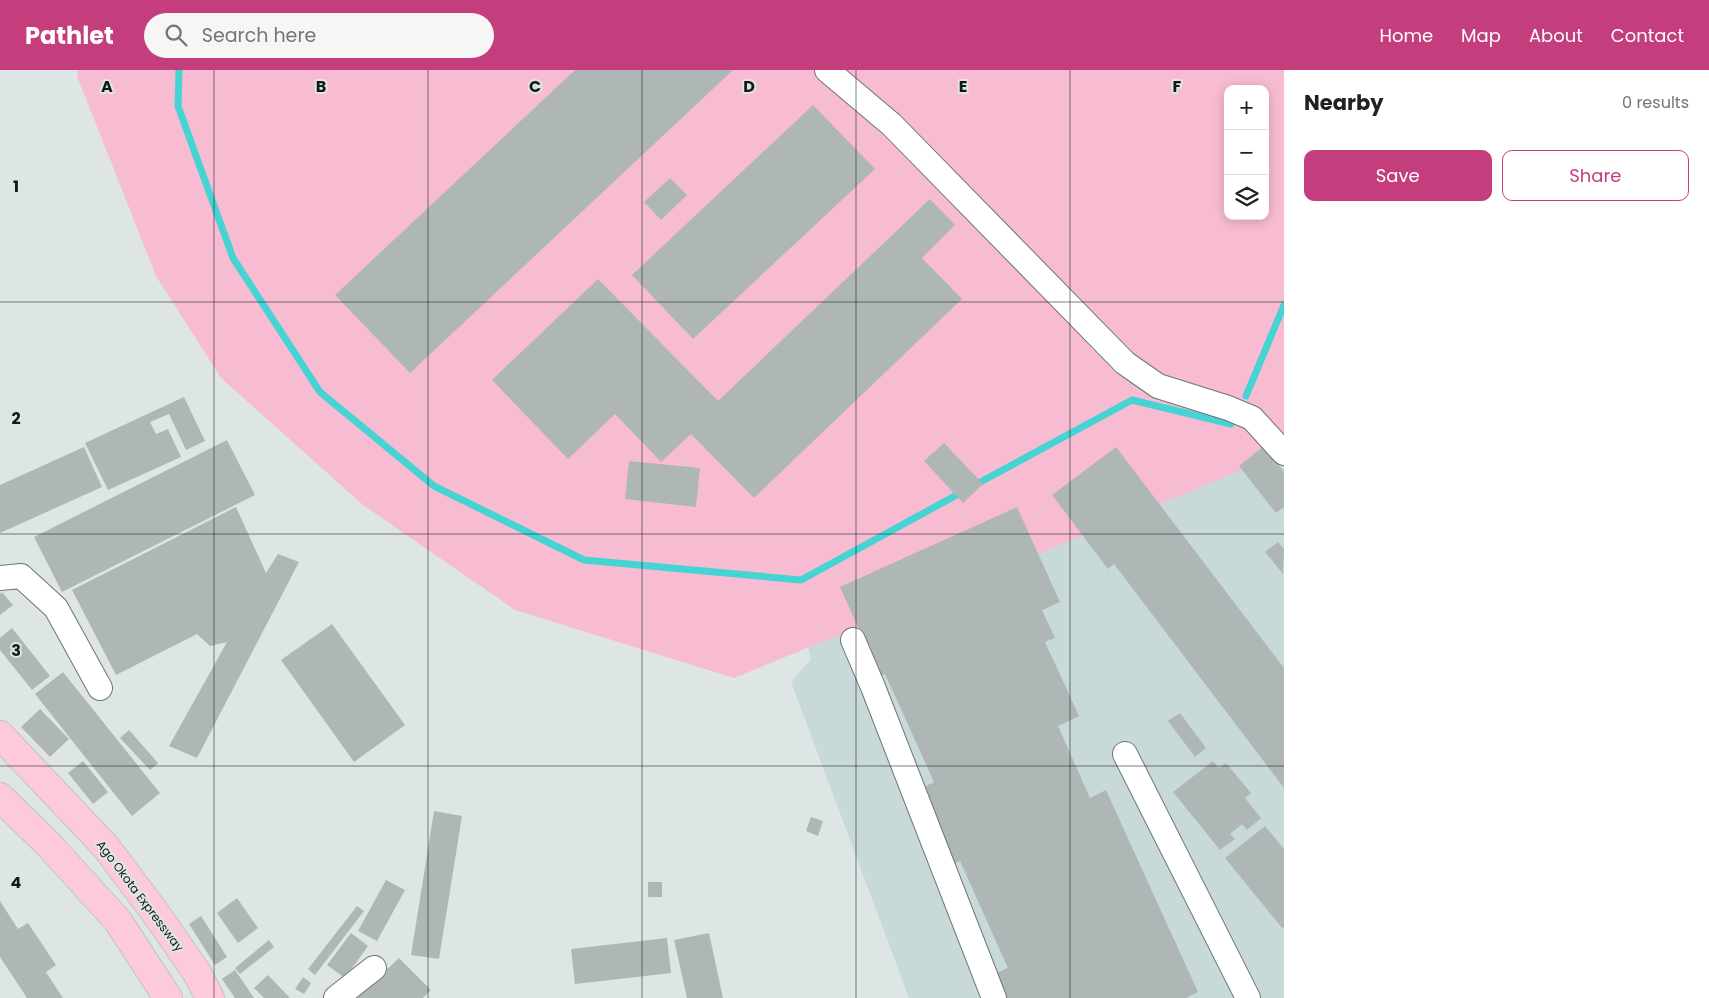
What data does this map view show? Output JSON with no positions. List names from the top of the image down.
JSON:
{
  "streets": {
    "main road": ["Ago Okota Expressway"]
  },
  "page": {
    "header": "Pathlet",
    "search": "Search here",
    "nav": [
      "Home",
      "Map",
      "About",
      "Contact"
    ],
    "heading": ["Nearby", "0 results"],
    "map_buttons": ["+", "−"],
    "buttons": ["Save", "Share"]
  },
  "grid": {
    "columns": [
      "A",
      "B",
      "C",
      "D",
      "E",
      "F"
    ],
    "rows": [
      "1",
      "2",
      "3",
      "4"
    ]
  }
}
